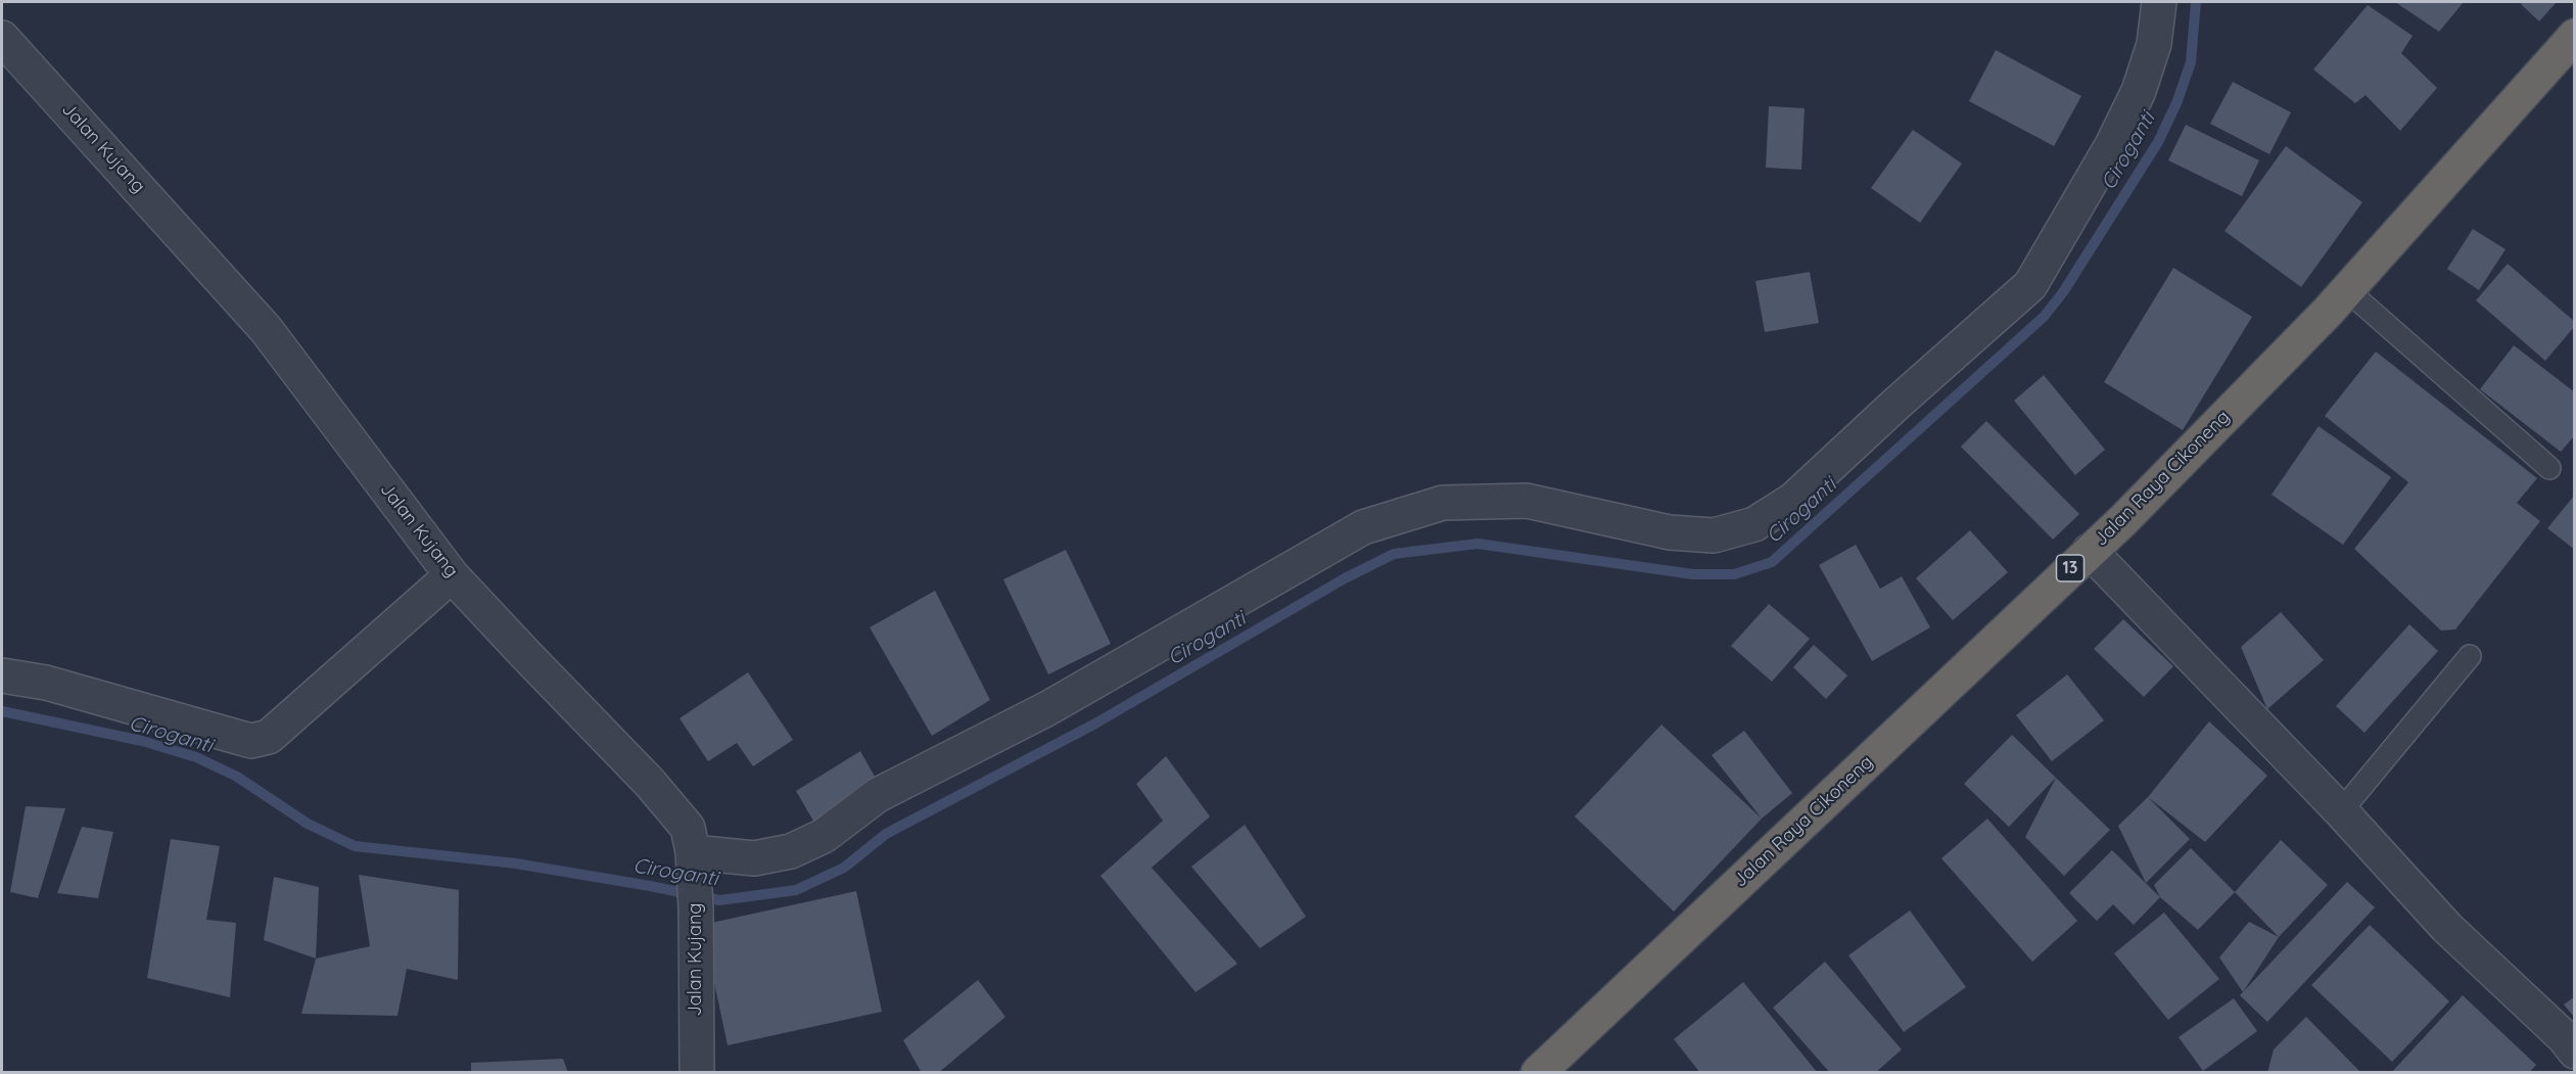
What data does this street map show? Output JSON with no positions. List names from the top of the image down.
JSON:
{
  "streets": {
    "highway": ["Jalan Raya Cikoneng", "13"],
    "street": ["Jalan Kujang"]
  },
  "water": ["Ciroganti"]
}
